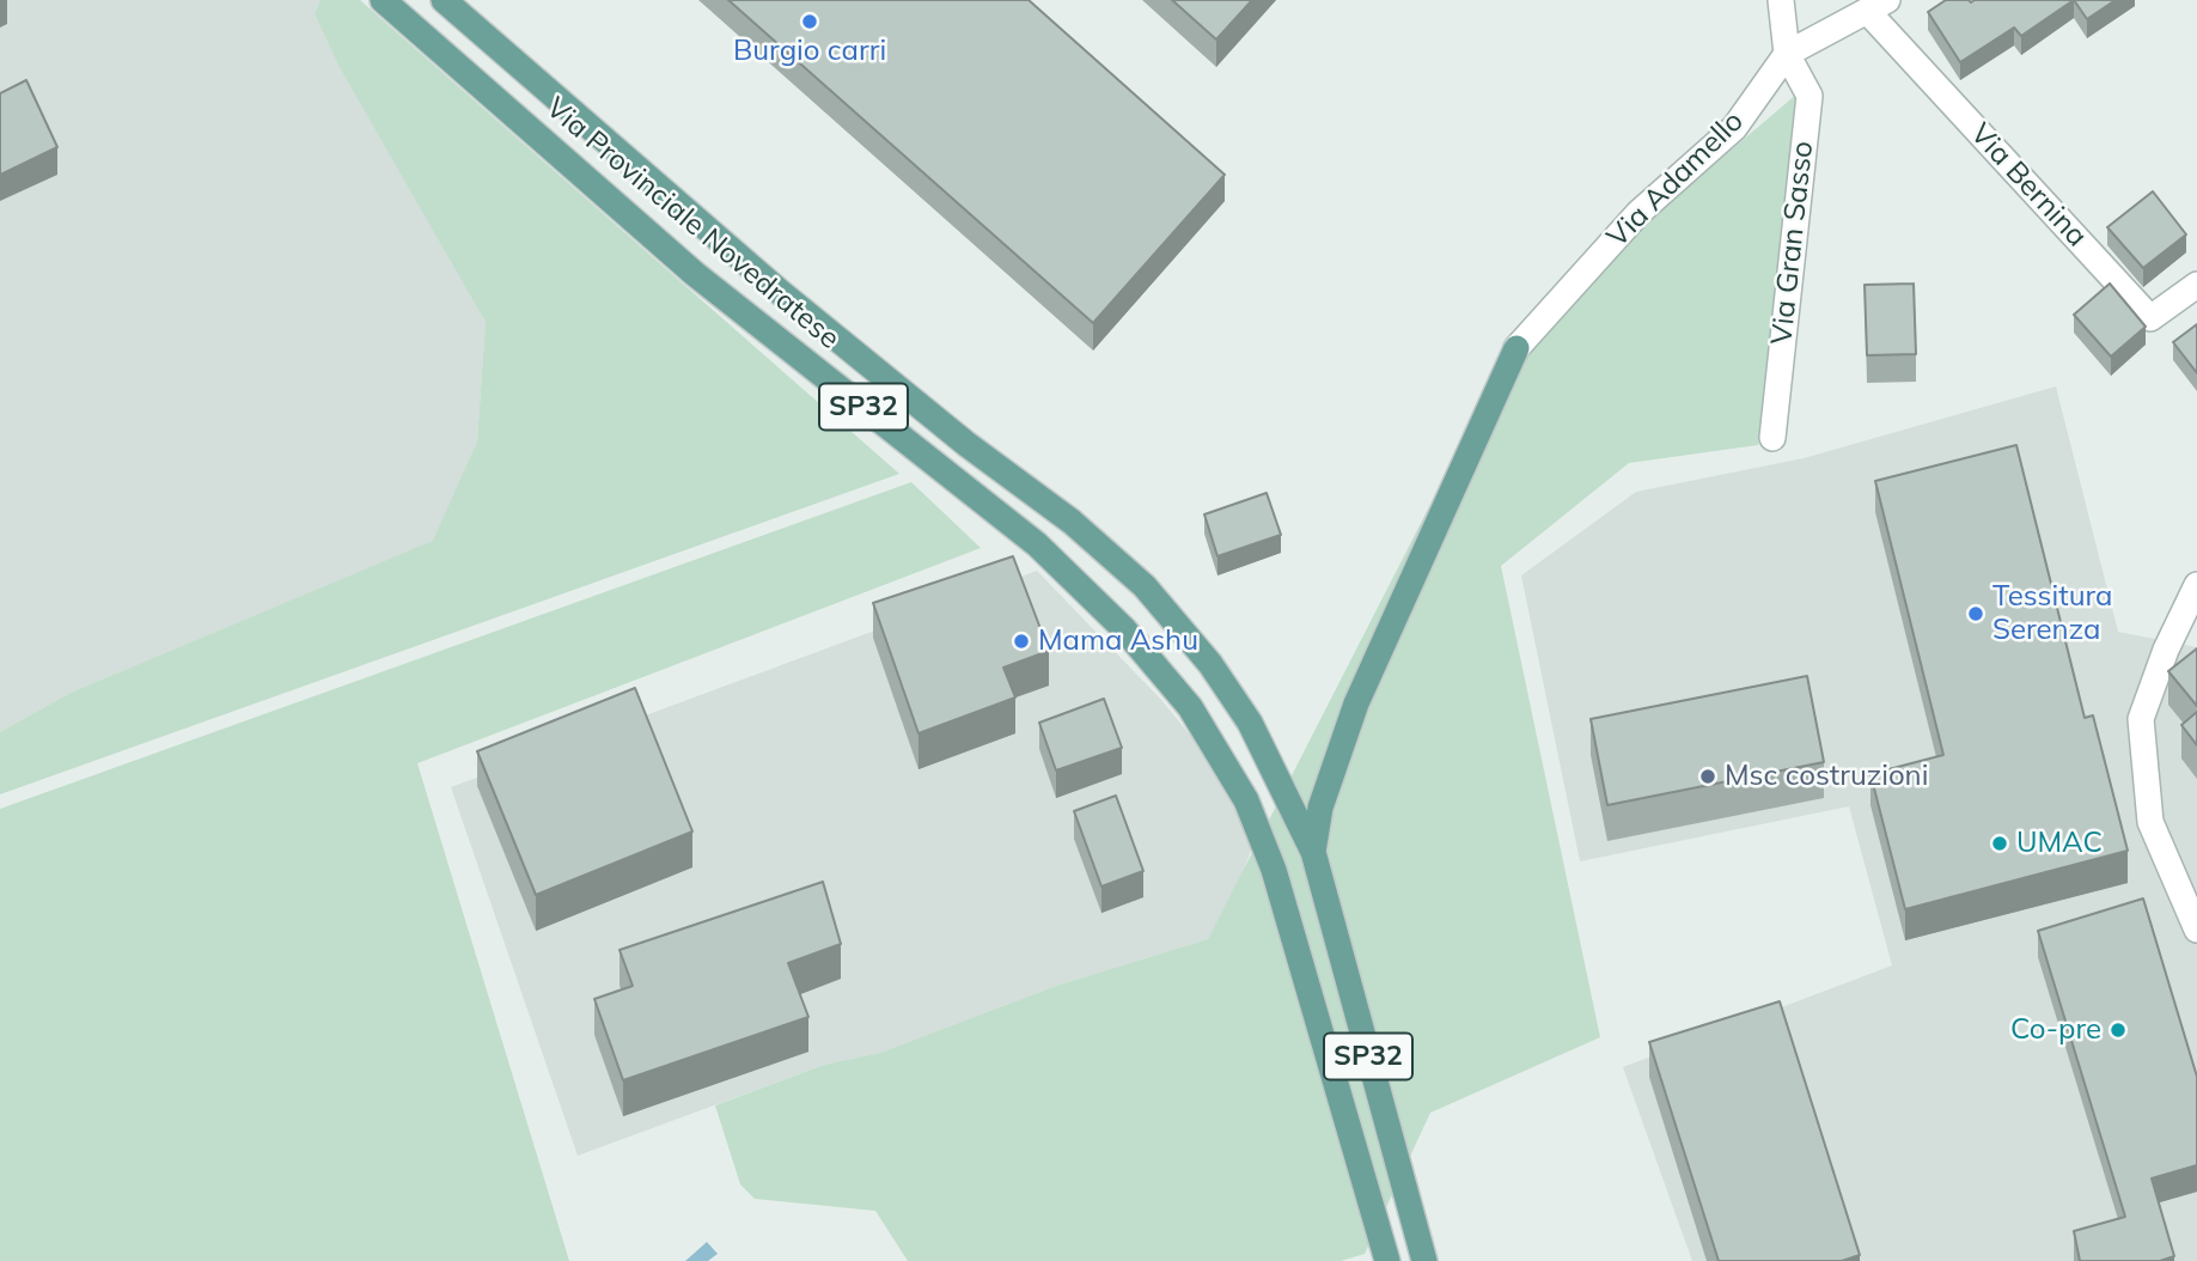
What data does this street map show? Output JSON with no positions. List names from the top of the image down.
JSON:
{
  "streets": {
    "main road": ["Via Provinciale Novedratese", "SP32"],
    "street": ["Via Adamello", "Via Bernina", "Via Gran Sasso"]
  },
  "crossings": [
    ["Via Adamello", "Via Bernina"],
    ["Via Adamello", "Via Gran Sasso"]
  ],
  "places": [
    "Burgio carri",
    "Tessitura Serenza",
    "Mama Ashu",
    "Msc costruzioni",
    "UMAC",
    "Co-pre"
  ]
}
